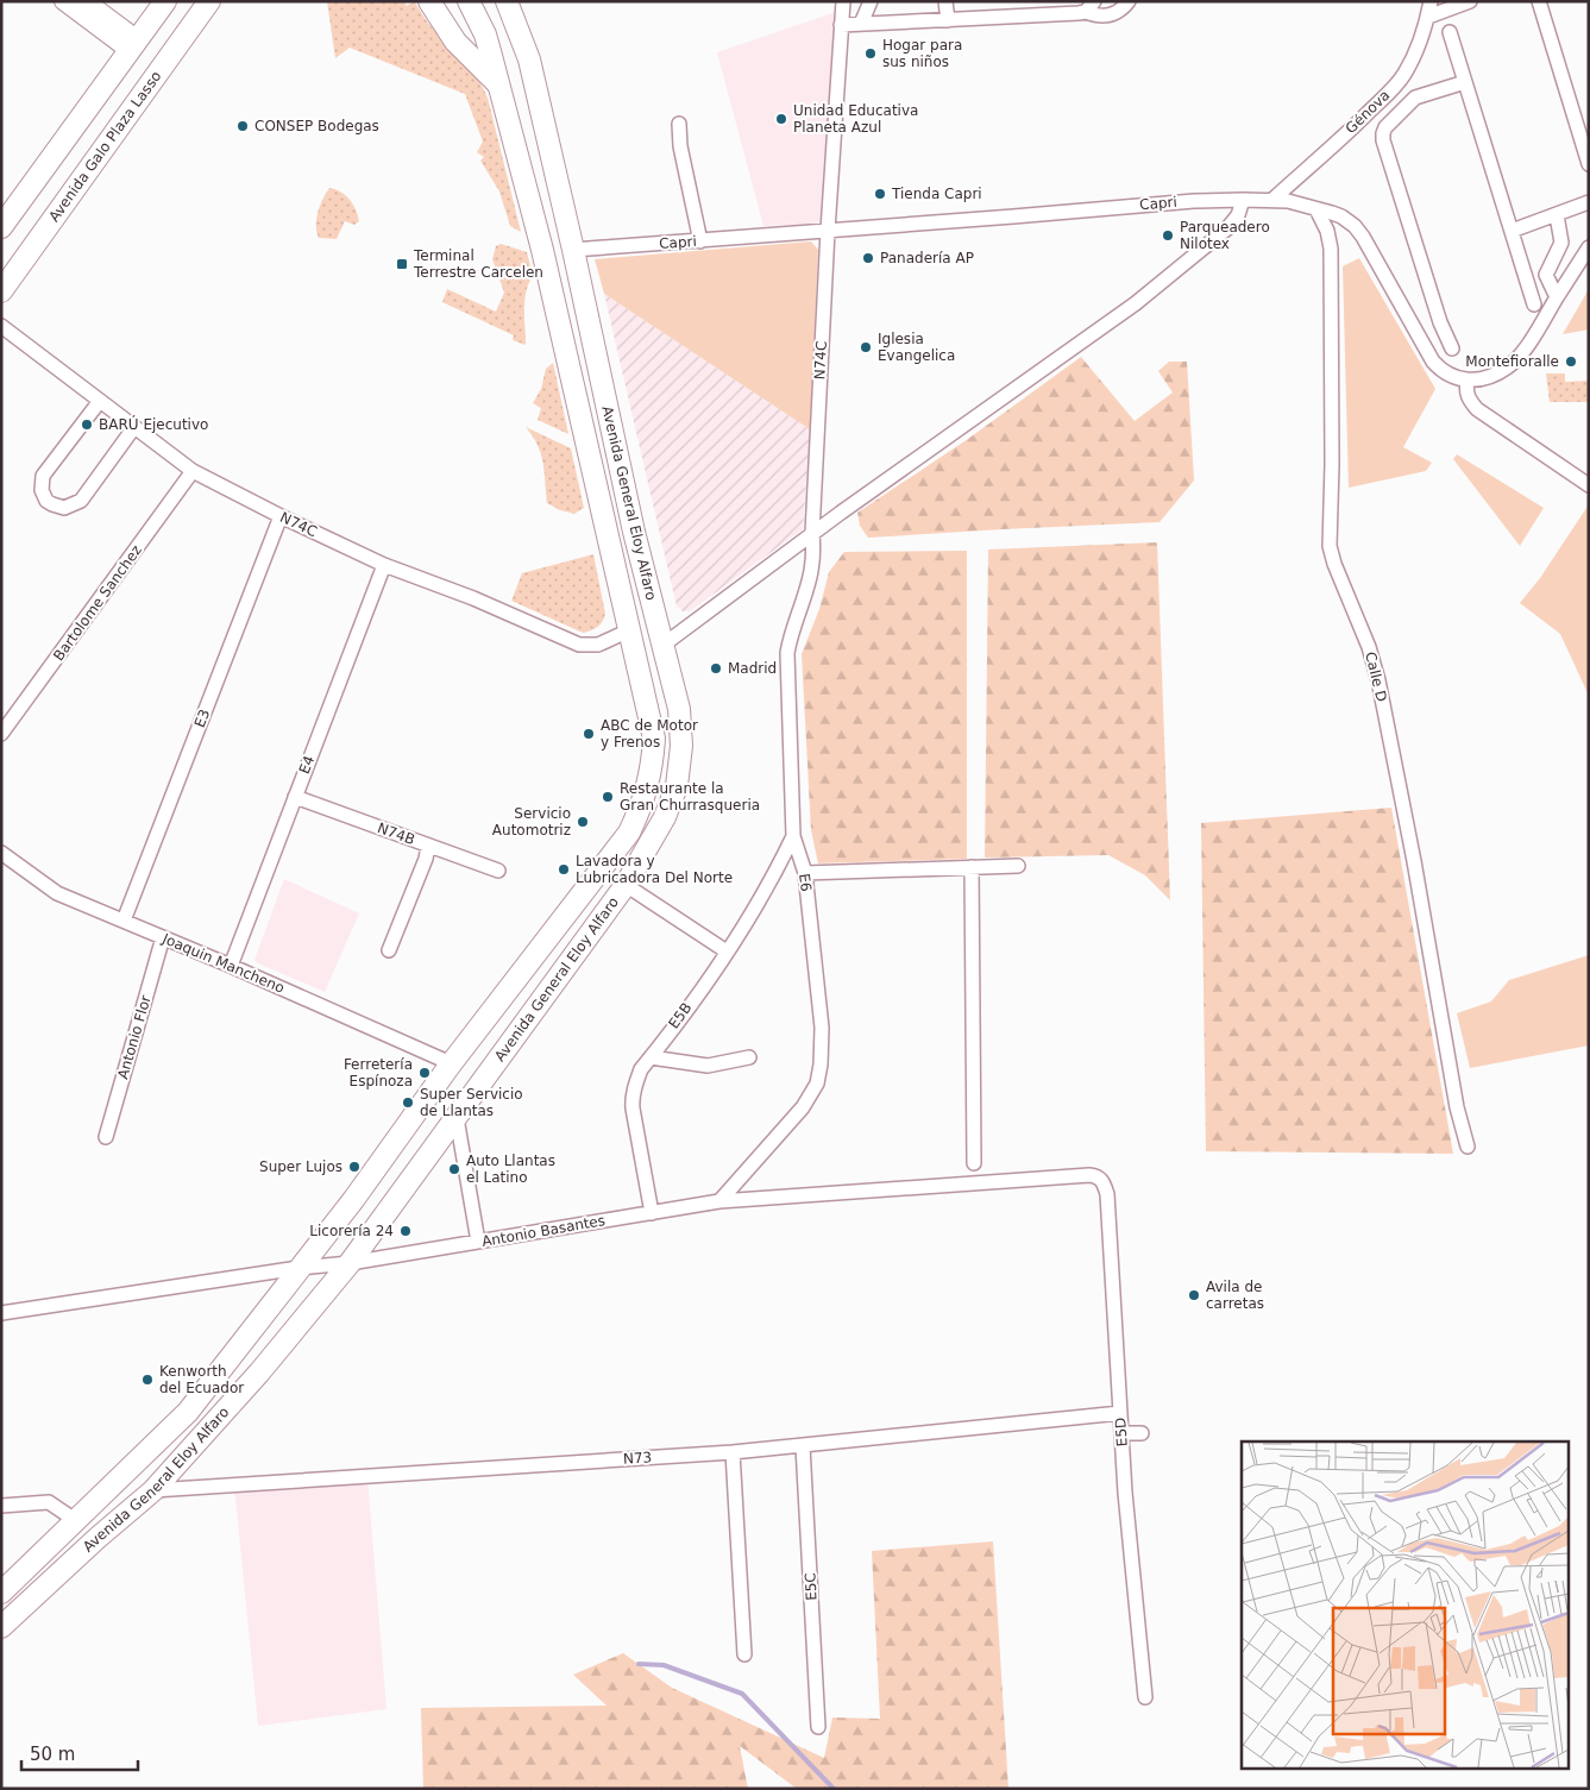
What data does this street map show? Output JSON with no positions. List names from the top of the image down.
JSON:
{
  "streets": {
    "main road": ["Avenida Galo Plaza Lasso", "Avenida General Eloy Alfaro"],
    "street": [
      "Génova",
      "Capri",
      "N74C",
      "Bartolome Sanchez",
      "Calle D",
      "E3",
      "E4",
      "N74B",
      "E6",
      "Joaquin Mancheno",
      "E5B",
      "Antonio Flor",
      "Antonio Basantes",
      "E5D",
      "N73",
      "E5C"
    ]
  },
  "crossings": [
    ["Génova", "Capri"],
    ["Capri", "N74C"],
    ["Capri", "Avenida General Eloy Alfaro"],
    ["Capri", "Calle D"],
    ["N74C", "Avenida General Eloy Alfaro"],
    ["N74C", "Bartolome Sanchez"],
    ["N74C", "E3"],
    ["N74C", "E4"],
    ["N74C", "E6"],
    ["Avenida General Eloy Alfaro", "Joaquin Mancheno"],
    ["Avenida General Eloy Alfaro", "Antonio Basantes"],
    ["Avenida General Eloy Alfaro", "N73"],
    ["E3", "Joaquin Mancheno"],
    ["E4", "N74B"],
    ["E4", "Joaquin Mancheno"],
    ["E6", "E5B"],
    ["E6", "Antonio Basantes"],
    ["Joaquin Mancheno", "Antonio Flor"],
    ["E5B", "Antonio Basantes"],
    ["Antonio Basantes", "E5D"],
    ["E5D", "N73"],
    ["N73", "E5C"]
  ],
  "places": {
    "other": [
      "Hogar para sus niños",
      "Unidad Educativa Planeta Azul",
      "CONSEP Bodegas",
      "Tienda Capri",
      "Parqueadero Nilotex",
      "Panadería AP",
      "Iglesia Evangelica",
      "Montefioralle",
      "BARÚ Ejecutivo",
      "Madrid",
      "ABC de Motor y Frenos",
      "Restaurante la Gran Churrasqueria",
      "Servicio Automotriz",
      "Lavadora y Lubricadora Del Norte",
      "Ferretería Espínoza",
      "Super Servicio de Llantas",
      "Super Lujos",
      "Auto Llantas el Latino",
      "Licorería 24",
      "Avila de carretas",
      "Kenworth del Ecuador"
    ],
    "transit": ["Terminal Terrestre Carcelen"]
  },
  "scale_bar": "50 m"
}
